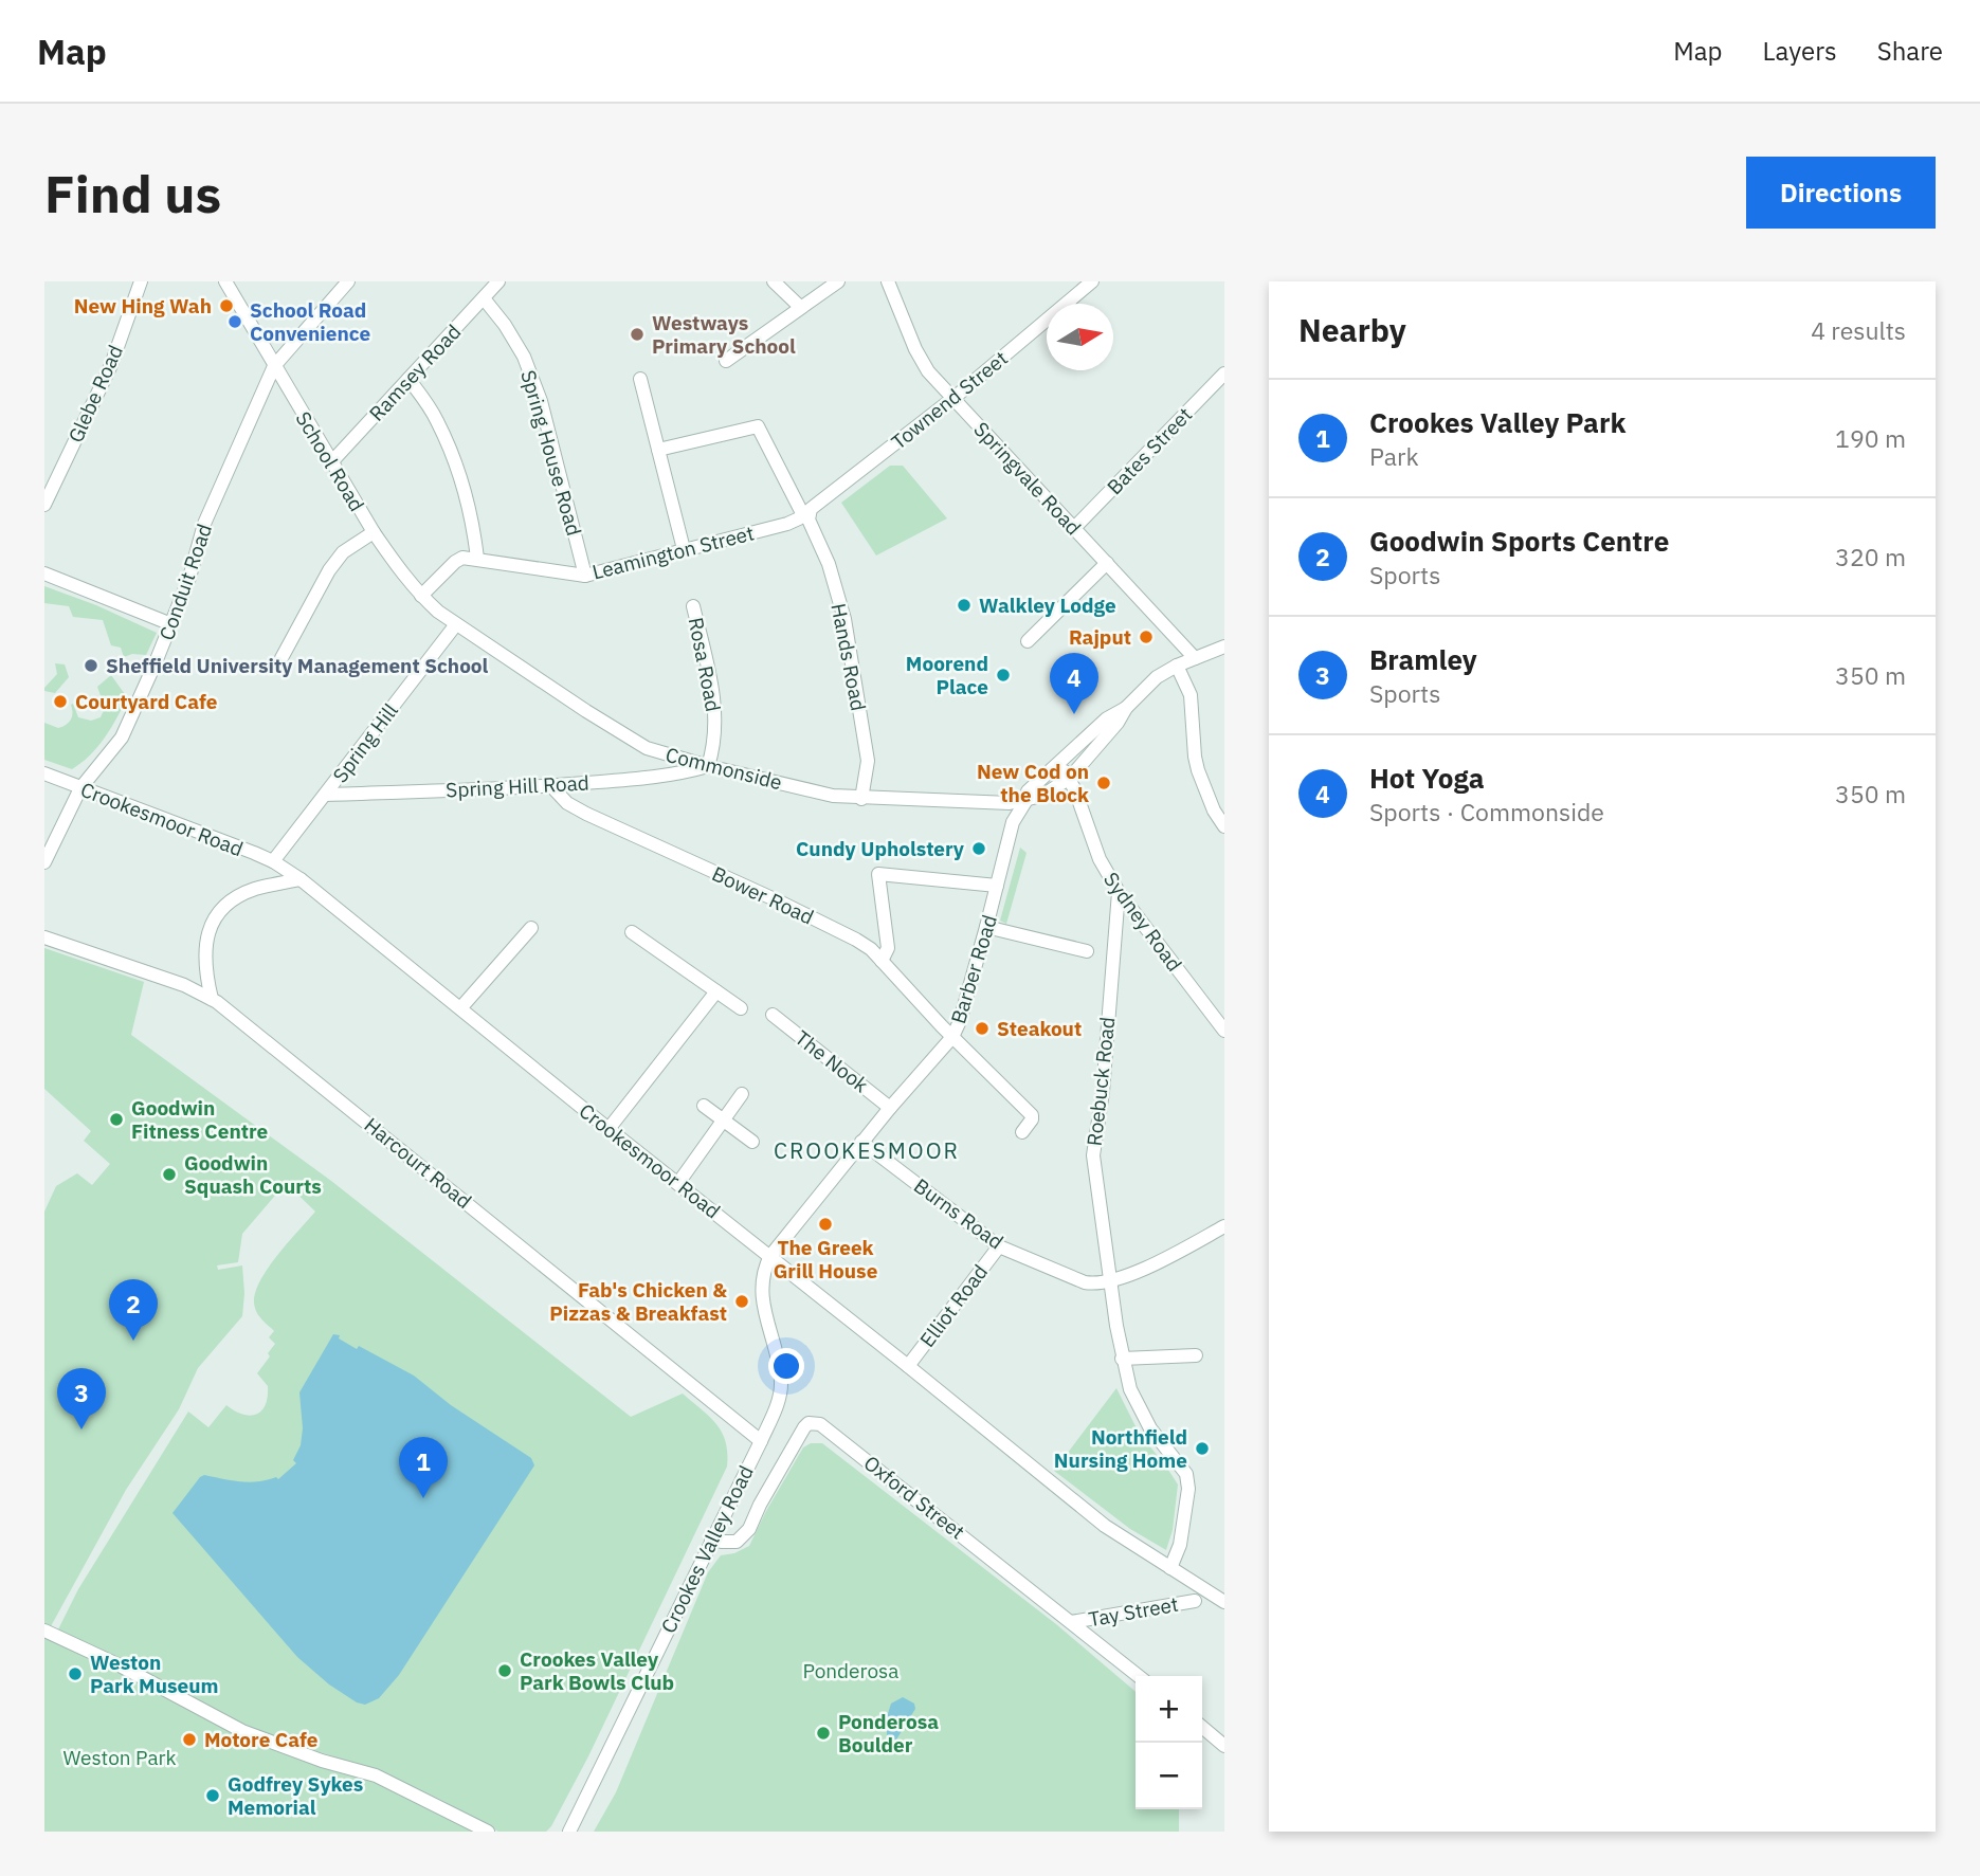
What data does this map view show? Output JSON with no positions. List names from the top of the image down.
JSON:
{
  "streets": {
    "street": [
      "Ramsey Road",
      "Glebe Road",
      "Townend Street",
      "Bates Street",
      "Spring House Road",
      "School Road",
      "Springvale Road",
      "Leamington Street",
      "Conduit Road",
      "Hands Road",
      "Rosa Road",
      "Spring Hill",
      "Commonside",
      "Spring Hill Road",
      "Crookesmoor Road",
      "Bower Road",
      "Sydney Road",
      "Barber Road",
      "The Nook",
      "Roebuck Road",
      "Harcourt Road",
      "Burns Road",
      "Elliot Road",
      "Oxford Street",
      "Crookes Valley Road",
      "Tay Street"
    ]
  },
  "crossings": [
    ["Ramsey Road", "Spring House Road"],
    ["Ramsey Road", "School Road"],
    ["Townend Street", "Springvale Road"],
    ["Townend Street", "Leamington Street"],
    ["Townend Street", "Hands Road"],
    ["Bates Street", "Springvale Road"],
    ["Spring House Road", "Leamington Street"],
    ["School Road", "Conduit Road"],
    ["School Road", "Spring Hill"],
    ["School Road", "Commonside"],
    ["Springvale Road", "Commonside"],
    ["Leamington Street", "Hands Road"],
    ["Conduit Road", "Crookesmoor Road"],
    ["Hands Road", "Commonside"],
    ["Rosa Road", "Commonside"],
    ["Rosa Road", "Spring Hill Road"],
    ["Spring Hill", "Commonside"],
    ["Spring Hill", "Spring Hill Road"],
    ["Spring Hill", "Crookesmoor Road"],
    ["Commonside", "Spring Hill Road"],
    ["Commonside", "Sydney Road"],
    ["Commonside", "Barber Road"],
    ["Spring Hill Road", "Bower Road"],
    ["Crookesmoor Road", "Barber Road"],
    ["Crookesmoor Road", "Roebuck Road"],
    ["Crookesmoor Road", "Elliot Road"],
    ["Crookesmoor Road", "Crookes Valley Road"],
    ["Bower Road", "Barber Road"],
    ["Sydney Road", "Roebuck Road"],
    ["Barber Road", "The Nook"],
    ["Barber Road", "Burns Road"],
    ["Barber Road", "Crookes Valley Road"],
    ["Roebuck Road", "Burns Road"],
    ["Harcourt Road", "Crookes Valley Road"],
    ["Burns Road", "Elliot Road"],
    ["Oxford Street", "Crookes Valley Road"],
    ["Oxford Street", "Tay Street"]
  ],
  "districts": ["CROOKESMOOR"],
  "parks": ["Ponderosa", "Weston Park"],
  "places": [
    "New Hing Wah",
    "School Road Convenience",
    "Westways Primary School",
    "Walkley Lodge",
    "Rajput",
    "Sheffield University Management School",
    "Moorend Place",
    "Courtyard Cafe",
    "New Cod on the Block",
    "Cundy Upholstery",
    "Steakout",
    "Goodwin Fitness Centre",
    "Goodwin Squash Courts",
    "The Greek Grill House",
    "Fab's Chicken & Pizzas & Breakfast",
    "Northfield Nursing Home",
    "Crookes Valley Park Bowls Club",
    "Weston Park Museum",
    "Ponderosa Boulder",
    "Motore Cafe",
    "Godfrey Sykes Memorial"
  ],
  "north": "right",
  "page": {
    "header": "Map",
    "nav": ["Map", "Layers", "Share"],
    "buttons": "Directions",
    "title": "Find us",
    "heading": ["Nearby", "4 results"],
    "list": [
      {
        "mark": "1",
        "name": "Crookes Valley Park",
        "note": "Park",
        "value": "190 m"
      },
      {
        "mark": "2",
        "name": "Goodwin Sports Centre",
        "note": "Sports",
        "value": "320 m"
      },
      {
        "mark": "3",
        "name": "Bramley",
        "note": "Sports",
        "value": "350 m"
      },
      {
        "mark": "4",
        "name": "Hot Yoga",
        "note": "Sports · Commonside",
        "value": "350 m"
      }
    ],
    "pins": [
      "4",
      "2",
      "3",
      "1"
    ],
    "map_buttons": ["+", "−"]
  }
}
